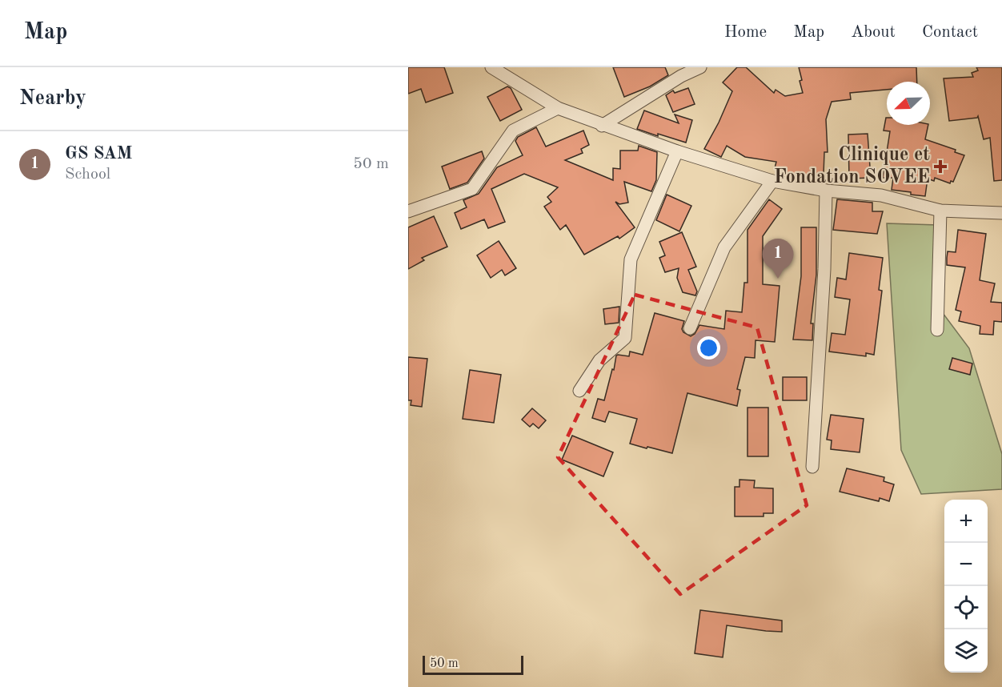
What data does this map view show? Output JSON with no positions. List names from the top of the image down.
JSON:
{
  "places": {
    "health": ["Clinique et Fondation SOVEE"]
  },
  "scale_bar": "50 m",
  "north": "bottom left",
  "page": {
    "header": "Map",
    "nav": [
      "Home",
      "Map",
      "About",
      "Contact"
    ],
    "heading": "Nearby",
    "list": [
      {
        "mark": "1",
        "name": "GS SAM",
        "note": "School",
        "value": "50 m"
      }
    ],
    "pins": "1",
    "map_buttons": ["+", "−"],
    "scale": "50 m"
  }
}
